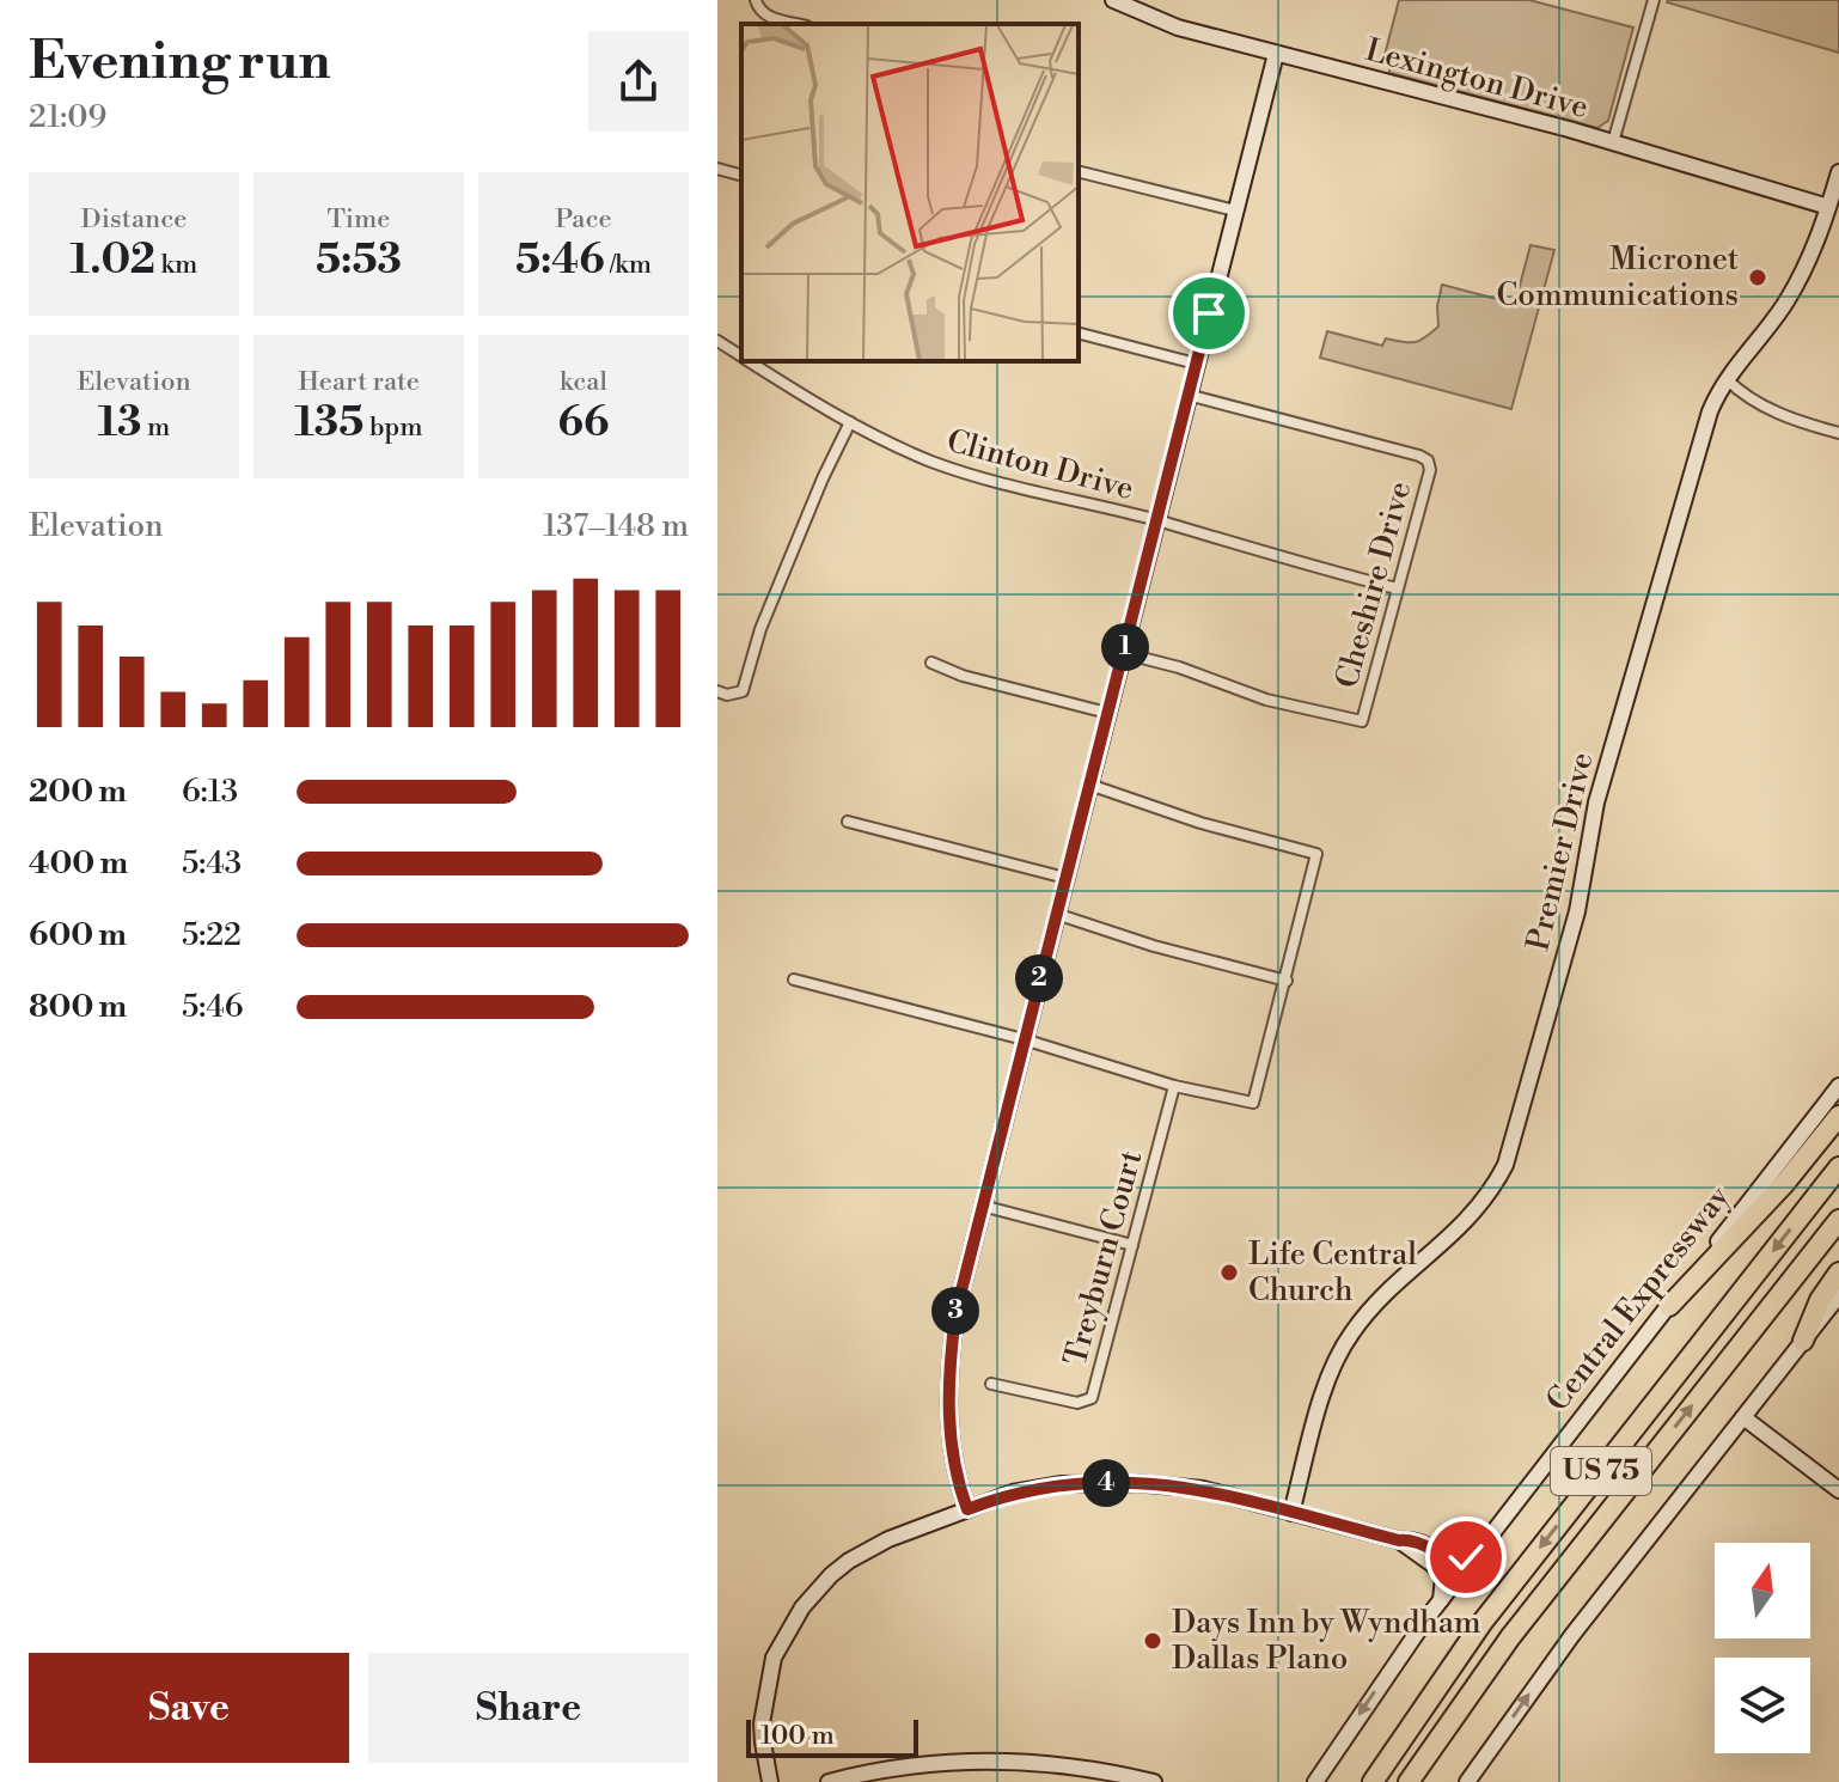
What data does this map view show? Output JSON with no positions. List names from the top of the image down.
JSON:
{
  "streets": {
    "highway": ["US 75"],
    "street": [
      "Lexington Drive",
      "Clinton Drive",
      "Cheshire Drive",
      "Premier Drive",
      "Treyburn Court",
      "Central Expressway"
    ]
  },
  "crossings": [
    ["Lexington Drive", "Premier Drive"],
    ["Clinton Drive", "Cheshire Drive"]
  ],
  "places": ["Micronet Communications", "Life Central Church", "Days Inn by Wyndham Dallas Plano"],
  "scale_bar": "100 m",
  "north": "top",
  "page": {
    "heading": ["Evening run", "21:09"],
    "stats": [
      ["Distance", "1.02 km"],
      ["Time", "5:53"],
      ["Pace", "5:46 /km"],
      ["Elevation", "13 m"],
      ["Heart rate", "135 bpm"],
      ["kcal", "66"]
    ],
    "chart": ["Elevation", "137–148 m"],
    "pins": [
      "1",
      "2",
      "3",
      "4"
    ],
    "list": [
      {
        "name": "200 m",
        "note": "6:13"
      },
      {
        "name": "400 m",
        "note": "5:43"
      },
      {
        "name": "600 m",
        "note": "5:22"
      },
      {
        "name": "800 m",
        "note": "5:46"
      }
    ],
    "buttons": ["Save", "Share"],
    "scale": "100 m"
  }
}
